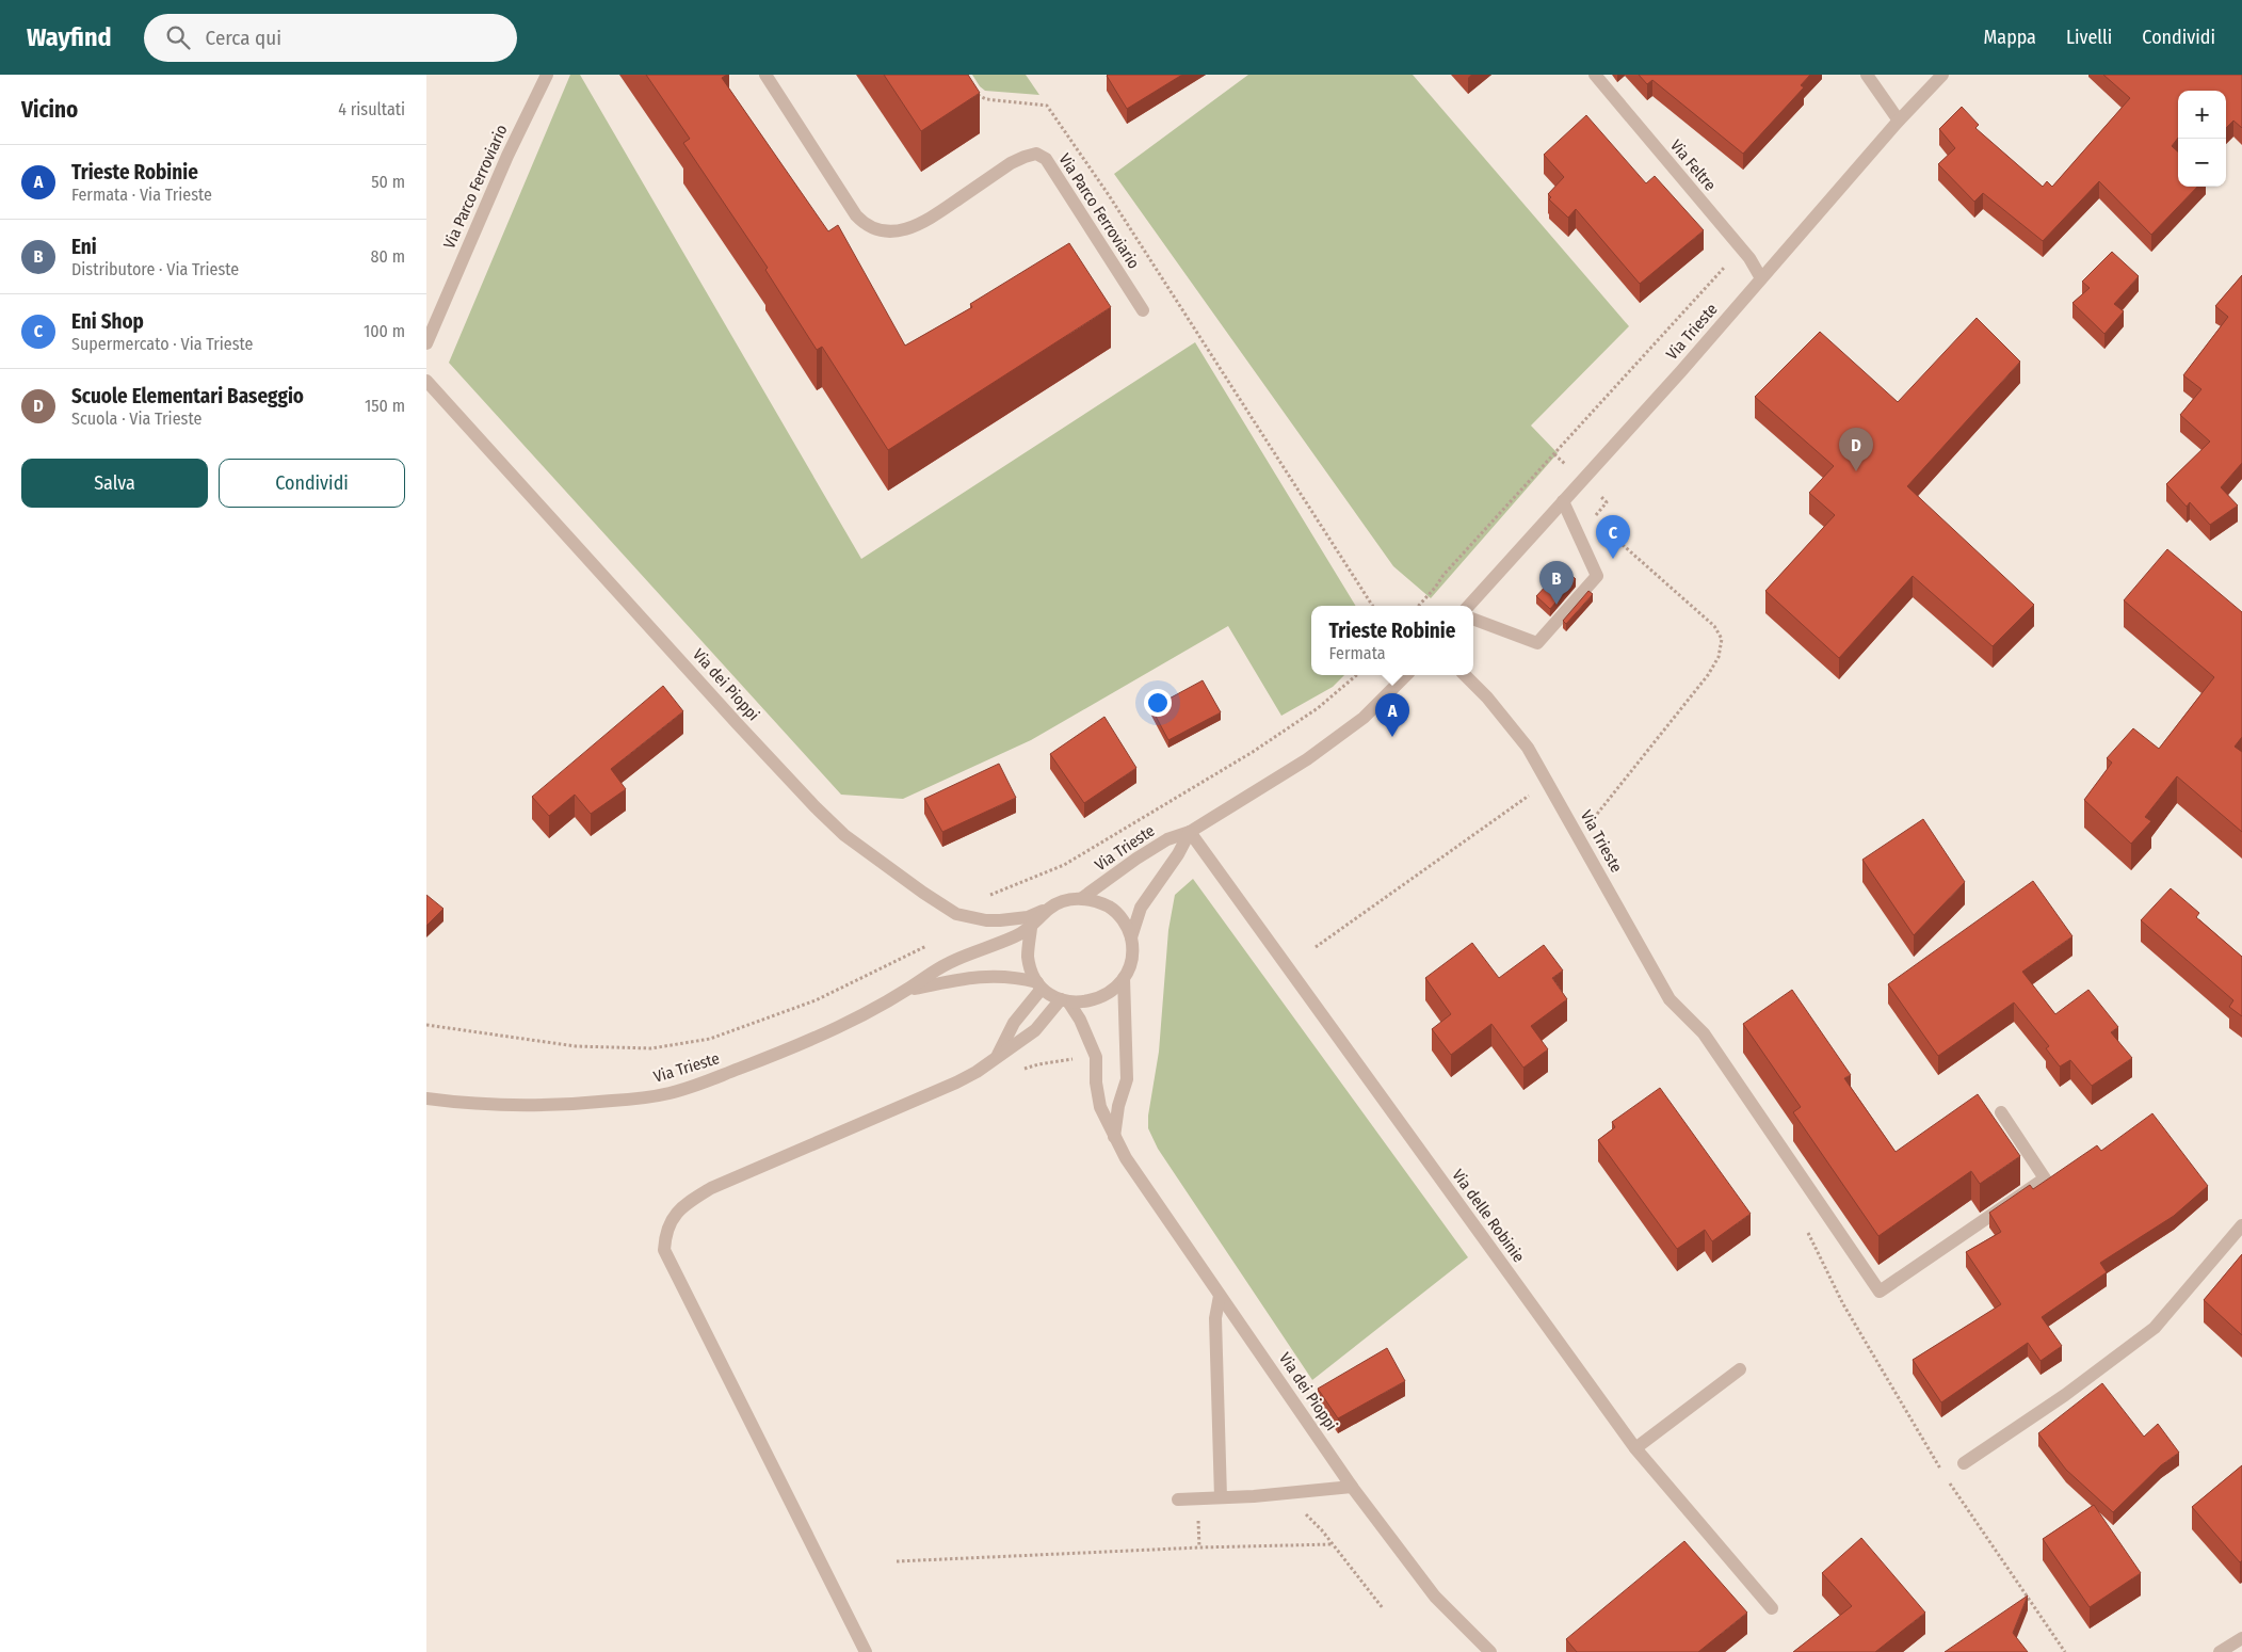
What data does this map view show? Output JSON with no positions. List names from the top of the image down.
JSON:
{
  "streets": {
    "street": [
      "Via Feltre",
      "Via Parco Ferroviario",
      "Via Trieste",
      "Via dei Pioppi",
      "Via delle Robinie"
    ]
  },
  "crossings": [
    ["Via Feltre", "Via Trieste"],
    ["Via Trieste", "Via dei Pioppi"],
    ["Via Trieste", "Via delle Robinie"]
  ],
  "page": {
    "header": "Wayfind",
    "search": "Cerca qui",
    "nav": ["Mappa", "Livelli", "Condividi"],
    "heading": ["Vicino", "4 risultati"],
    "map_buttons": ["+", "−"],
    "list": [
      {
        "mark": "A",
        "name": "Trieste Robinie",
        "note": "Fermata · Via Trieste",
        "value": "50 m"
      },
      {
        "mark": "B",
        "name": "Eni",
        "note": "Distributore · Via Trieste",
        "value": "80 m"
      },
      {
        "mark": "C",
        "name": "Eni Shop",
        "note": "Supermercato · Via Trieste",
        "value": "100 m"
      },
      {
        "mark": "D",
        "name": "Scuole Elementari Baseggio",
        "note": "Scuola · Via Trieste",
        "value": "150 m"
      }
    ],
    "pins": [
      "D",
      "C",
      "B",
      "A"
    ],
    "buttons": ["Salva", "Condividi"],
    "popup": ["Trieste Robinie", "Fermata"]
  }
}
